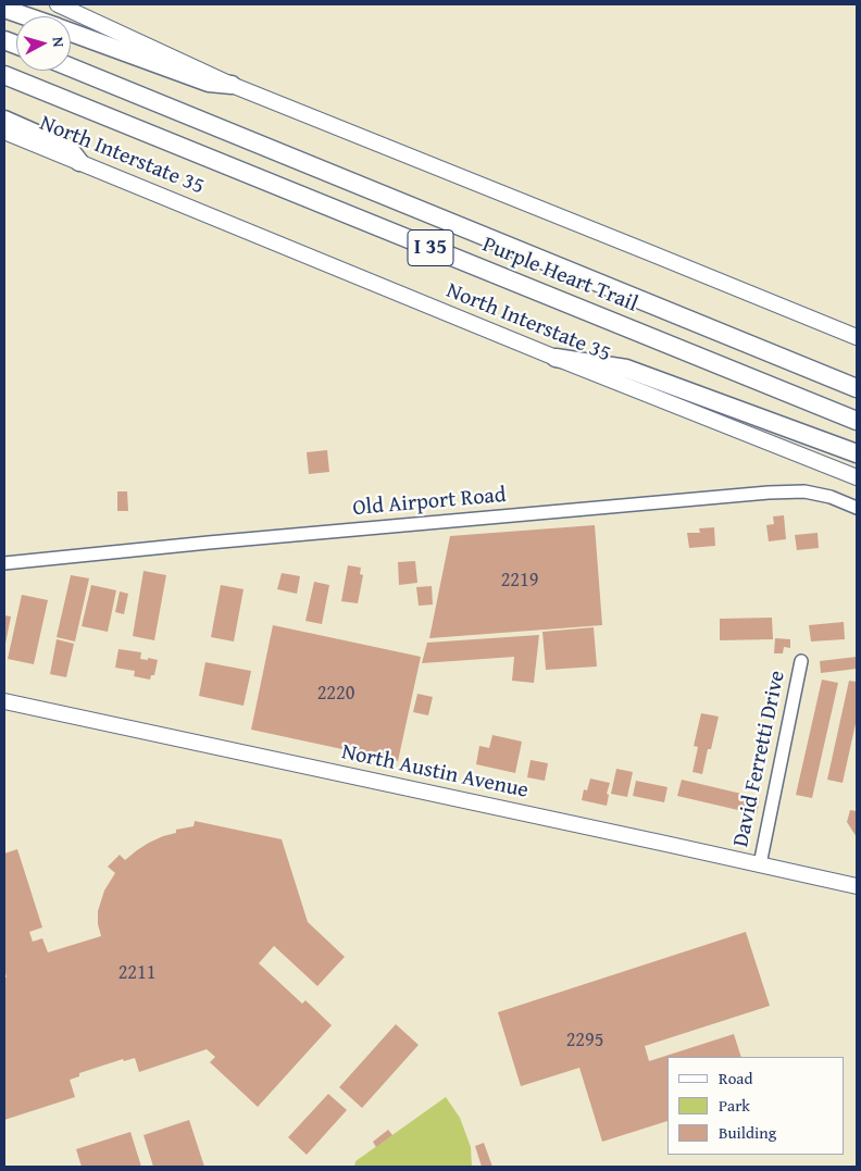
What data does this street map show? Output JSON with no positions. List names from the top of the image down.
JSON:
{
  "streets": {
    "highway": ["I 35", "Purple Heart Trail"],
    "main road": ["North Interstate 35", "North Austin Avenue"],
    "street": ["Old Airport Road", "David Ferretti Drive"]
  },
  "crossings": [
    ["David Ferretti Drive", "North Austin Avenue"]
  ],
  "house_numbers": [
    "2219",
    "2220",
    "2211",
    "2295"
  ],
  "legend": ["Road", "Park", "Building"],
  "north": "right"
}
